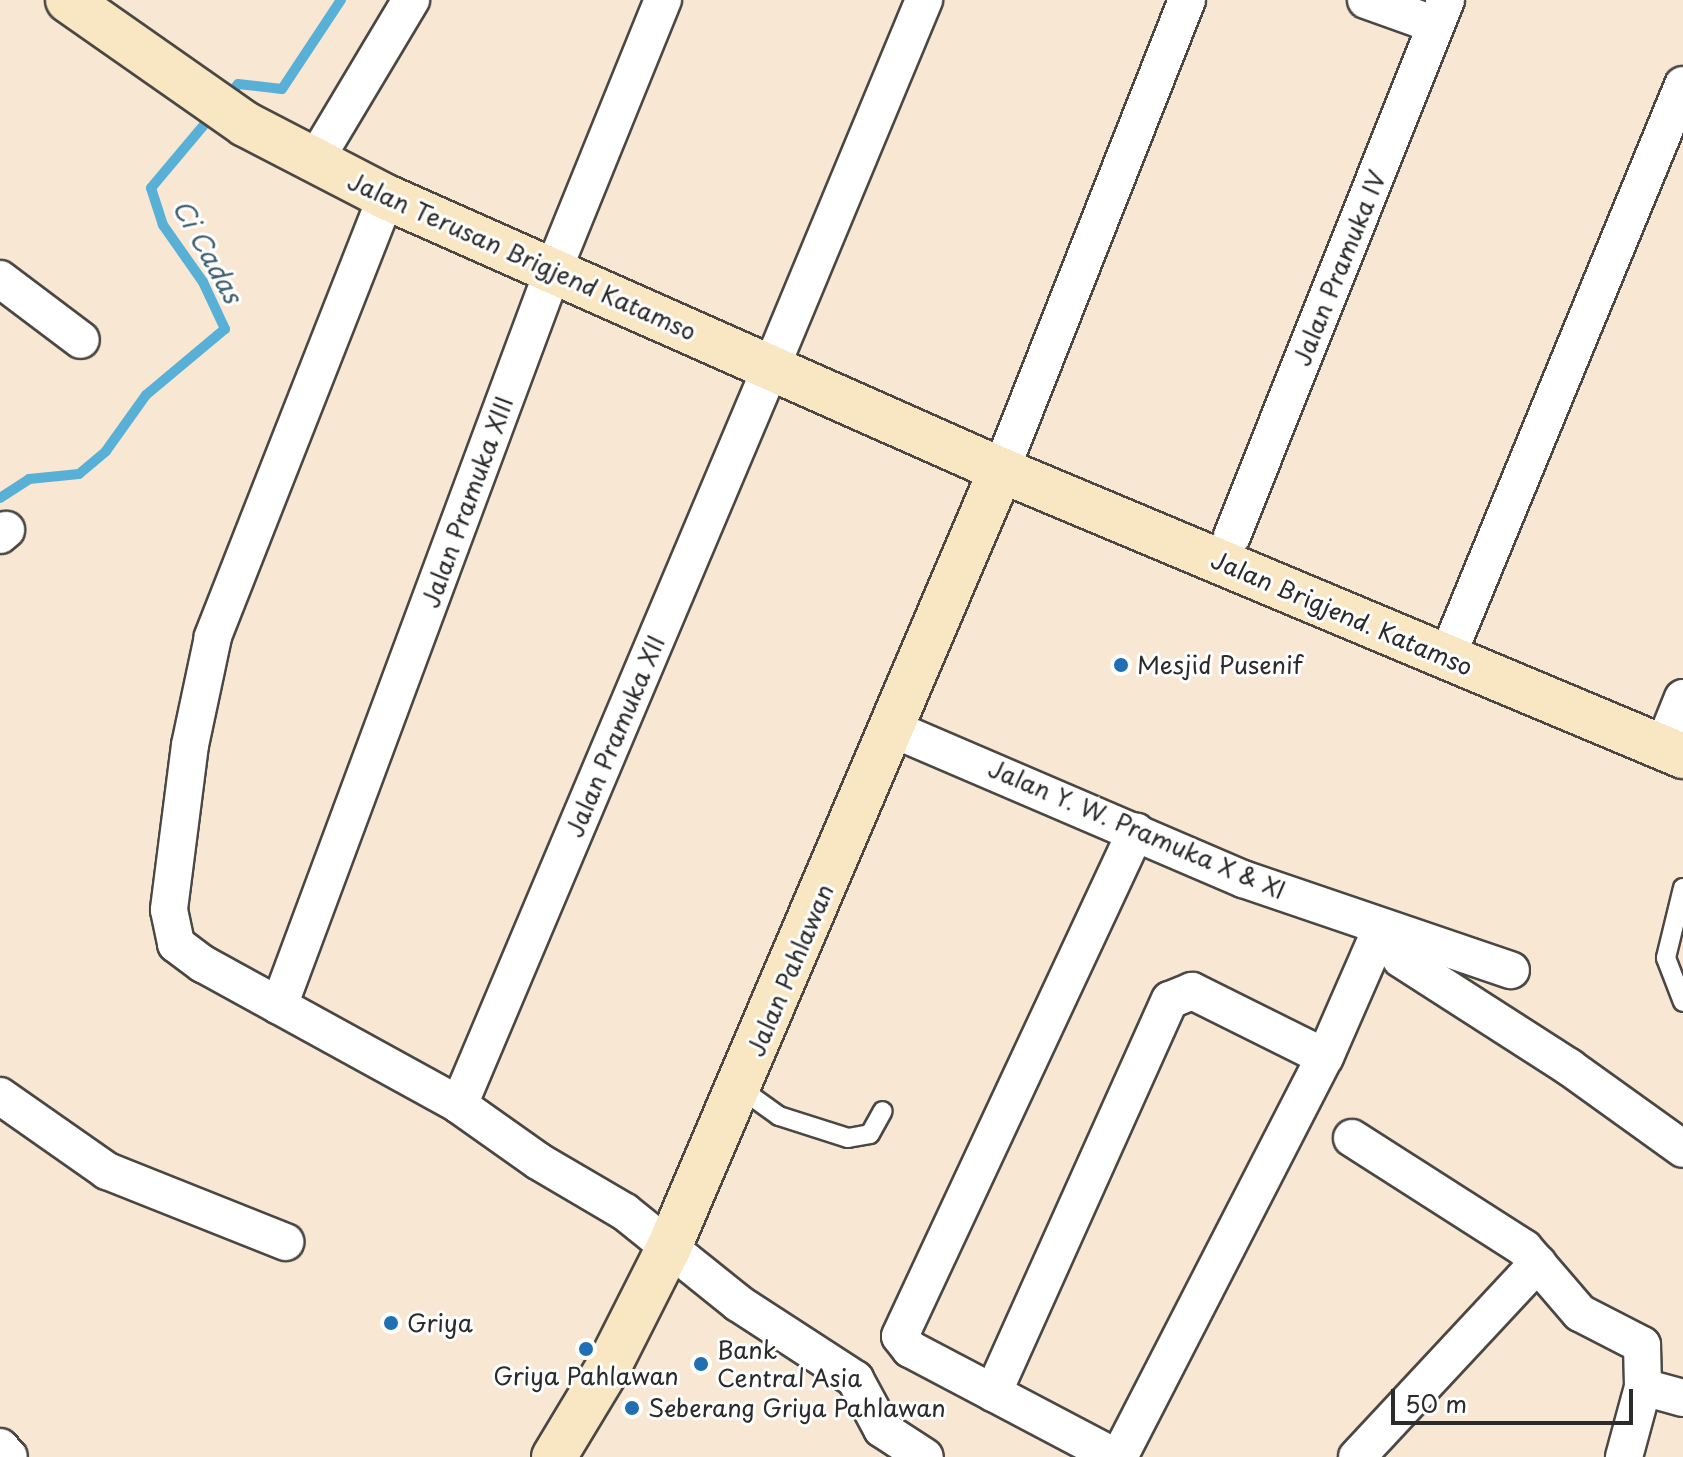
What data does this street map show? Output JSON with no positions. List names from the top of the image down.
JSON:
{
  "streets": {
    "main road": ["Jalan Terusan Brigjend Katamso", "Jalan Brigjend. Katamso", "Jalan Pahlawan"],
    "street": [
      "Jalan Pramuka IV",
      "Jalan Pramuka XIII",
      "Jalan Pramuka XII",
      "Jalan Y. W. Pramuka X & XI"
    ]
  },
  "crossings": [
    ["Jalan Terusan Brigjend Katamso", "Jalan Pramuka XIII"],
    ["Jalan Terusan Brigjend Katamso", "Jalan Brigjend. Katamso"],
    ["Jalan Terusan Brigjend Katamso", "Jalan Pramuka XII"],
    ["Jalan Terusan Brigjend Katamso", "Jalan Pahlawan"],
    ["Jalan Brigjend. Katamso", "Jalan Pahlawan"],
    ["Jalan Y. W. Pramuka X & XI", "Jalan Pahlawan"]
  ],
  "water": ["Ci Cadas"],
  "places": [
    "Mesjid Pusenif",
    "Griya",
    "Griya Pahlawan",
    "Bank Central Asia",
    "Seberang Griya Pahlawan"
  ],
  "scale_bar": "50 m"
}
